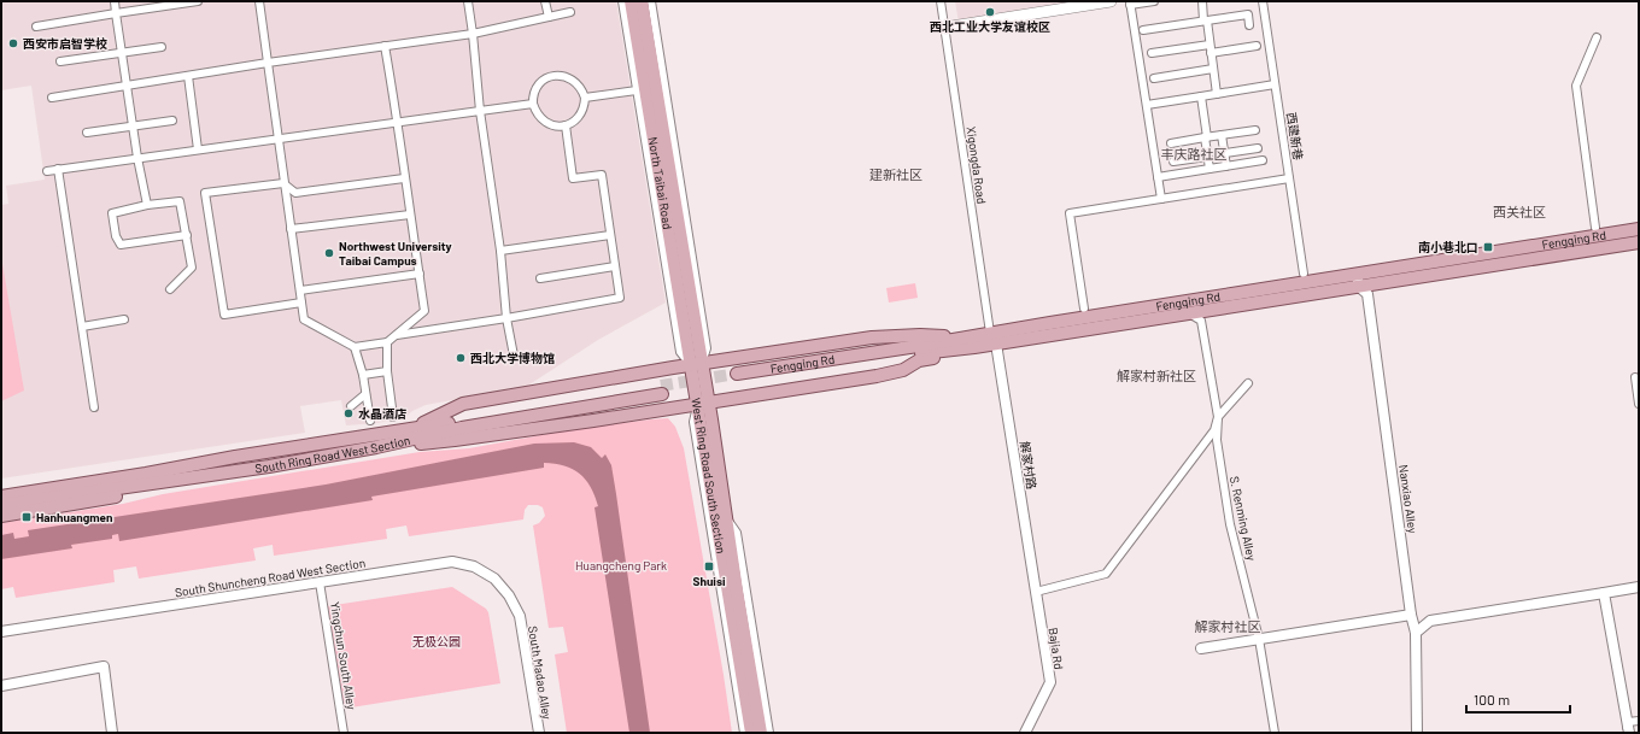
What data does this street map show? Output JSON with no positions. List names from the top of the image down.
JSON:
{
  "streets": {
    "main road": [
      "North Taibai Road",
      "Fengqing Rd",
      "South Ring Road West Section",
      "West Ring Road South Section"
    ],
    "street": [
      "西建新巷",
      "Xigongda Road",
      "解家村路",
      "Nanxiao Alley",
      "S. Renming Alley",
      "South Shuncheng Road West Section",
      "Bajia Rd",
      "Yingchun South Alley",
      "South Madao Alley"
    ]
  },
  "crossings": [
    ["Xigongda Road", "Fengqing Rd"],
    ["Xigongda Road", "解家村路"],
    ["North Taibai Road", "West Ring Road South Section"],
    ["Fengqing Rd", "解家村路"],
    ["Fengqing Rd", "Nanxiao Alley"],
    ["Fengqing Rd", "S. Renming Alley"],
    ["解家村路", "Bajia Rd"],
    ["South Shuncheng Road West Section", "Yingchun South Alley"],
    ["South Shuncheng Road West Section", "South Madao Alley"]
  ],
  "districts": [
    "丰庆路社区",
    "建新社区",
    "西关社区",
    "解家村新社区",
    "解家村社区"
  ],
  "parks": ["Huangcheng Park", "无极公园"],
  "places": {
    "other": [
      "西北工业大学友谊校区",
      "西安市启智学校",
      "Northwest University Taibai Campus",
      "西北大学博物馆",
      "水晶酒店"
    ],
    "transit": ["南小巷北口", "Hanhuangmen", "Shuisi"]
  },
  "scale_bar": "100 m"
}
